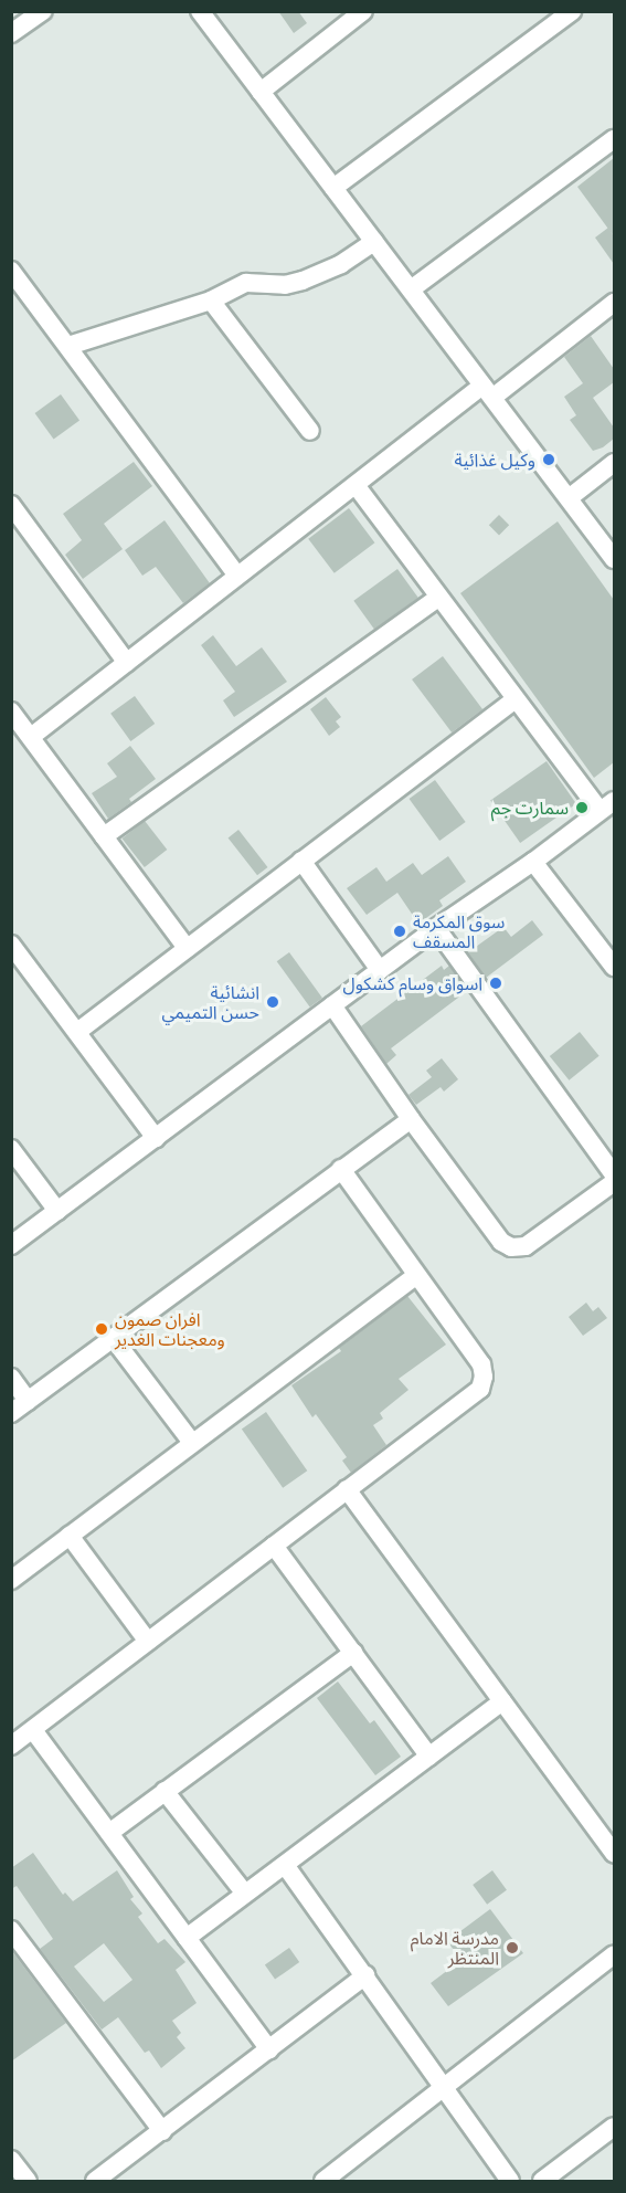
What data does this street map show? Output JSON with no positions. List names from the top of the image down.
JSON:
{
  "places": [
    "وكيل غذائية",
    "سمارت جم",
    "سوق المكرمة المسقف",
    "اسواق وسام كشكول",
    "انشائية حسن التميمي",
    "افران صمون ومعجنات الغدير",
    "مدرسة الامام المنتظر"
  ]
}
